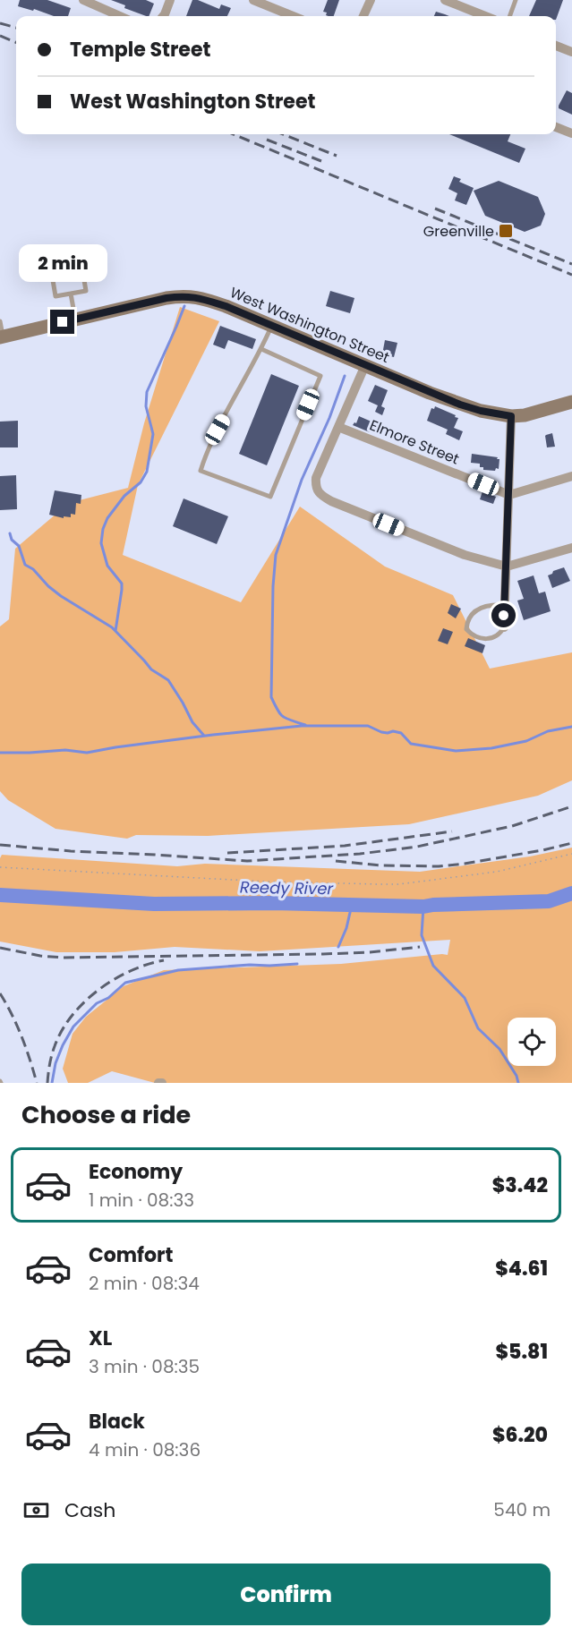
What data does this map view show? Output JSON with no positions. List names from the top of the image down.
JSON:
{
  "streets": {
    "street": ["West Washington Street", "Elmore Street"]
  },
  "water": ["Reedy River"],
  "places": {
    "transit": ["Greenville"]
  },
  "page": {
    "banner": ["Temple Street", "West Washington Street"],
    "bubble": "2 min",
    "heading": "Choose a ride",
    "list": [
      {
        "name": "Economy",
        "note": "1 min · 08:33",
        "value": "$3.42"
      },
      {
        "name": "Comfort",
        "note": "2 min · 08:34",
        "value": "$4.61"
      },
      {
        "name": "XL",
        "note": "3 min · 08:35",
        "value": "$5.81"
      },
      {
        "name": "Black",
        "note": "4 min · 08:36",
        "value": "$6.20"
      }
    ],
    "pay": ["Cash", "540 m"],
    "buttons": "Confirm"
  }
}
